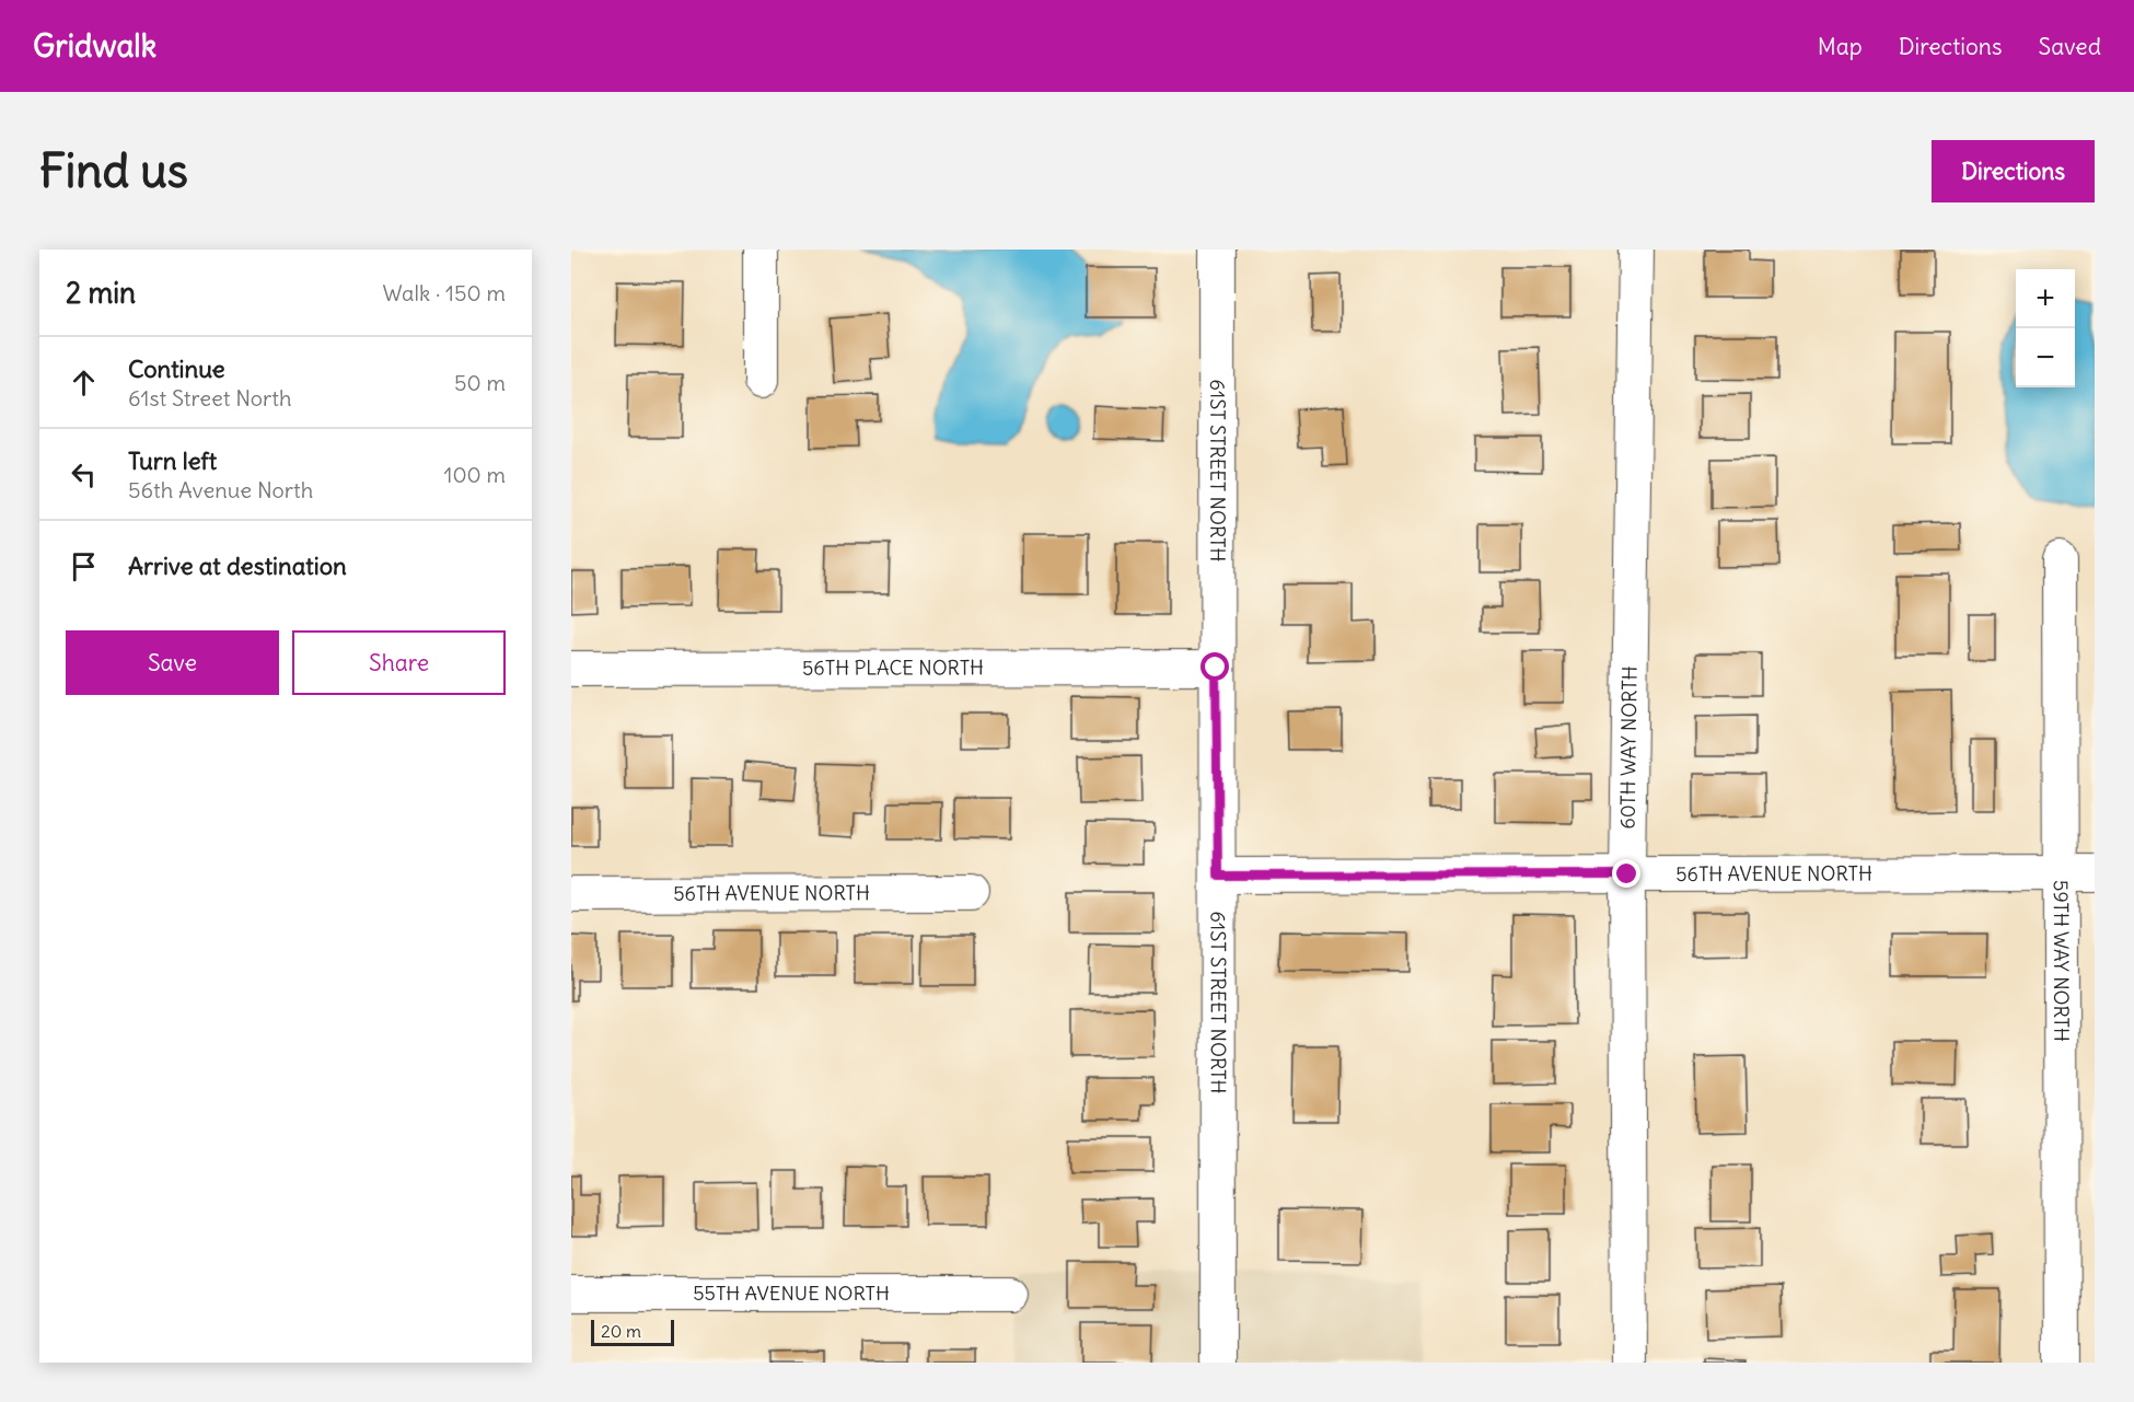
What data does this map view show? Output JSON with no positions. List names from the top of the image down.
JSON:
{
  "streets": {
    "street": [
      "61ST STREET NORTH",
      "56TH PLACE NORTH",
      "60TH WAY NORTH",
      "56TH AVENUE NORTH",
      "59TH WAY NORTH",
      "55TH AVENUE NORTH"
    ]
  },
  "crossings": [
    ["61ST STREET NORTH", "56TH PLACE NORTH"],
    ["61ST STREET NORTH", "56TH AVENUE NORTH"],
    ["60TH WAY NORTH", "56TH AVENUE NORTH"],
    ["56TH AVENUE NORTH", "59TH WAY NORTH"]
  ],
  "scale_bar": "20 m",
  "page": {
    "header": "Gridwalk",
    "nav": ["Map", "Directions", "Saved"],
    "buttons": [
      "Directions",
      ["Save", "Share"]
    ],
    "title": "Find us",
    "heading": ["2 min", "Walk · 150 m"],
    "map_buttons": ["+", "−"],
    "list": [
      ["Continue", "61st Street North", "50 m"],
      ["Turn left", "56th Avenue North", "100 m"],
      "Arrive at destination"
    ],
    "scale": "20 m"
  }
}
